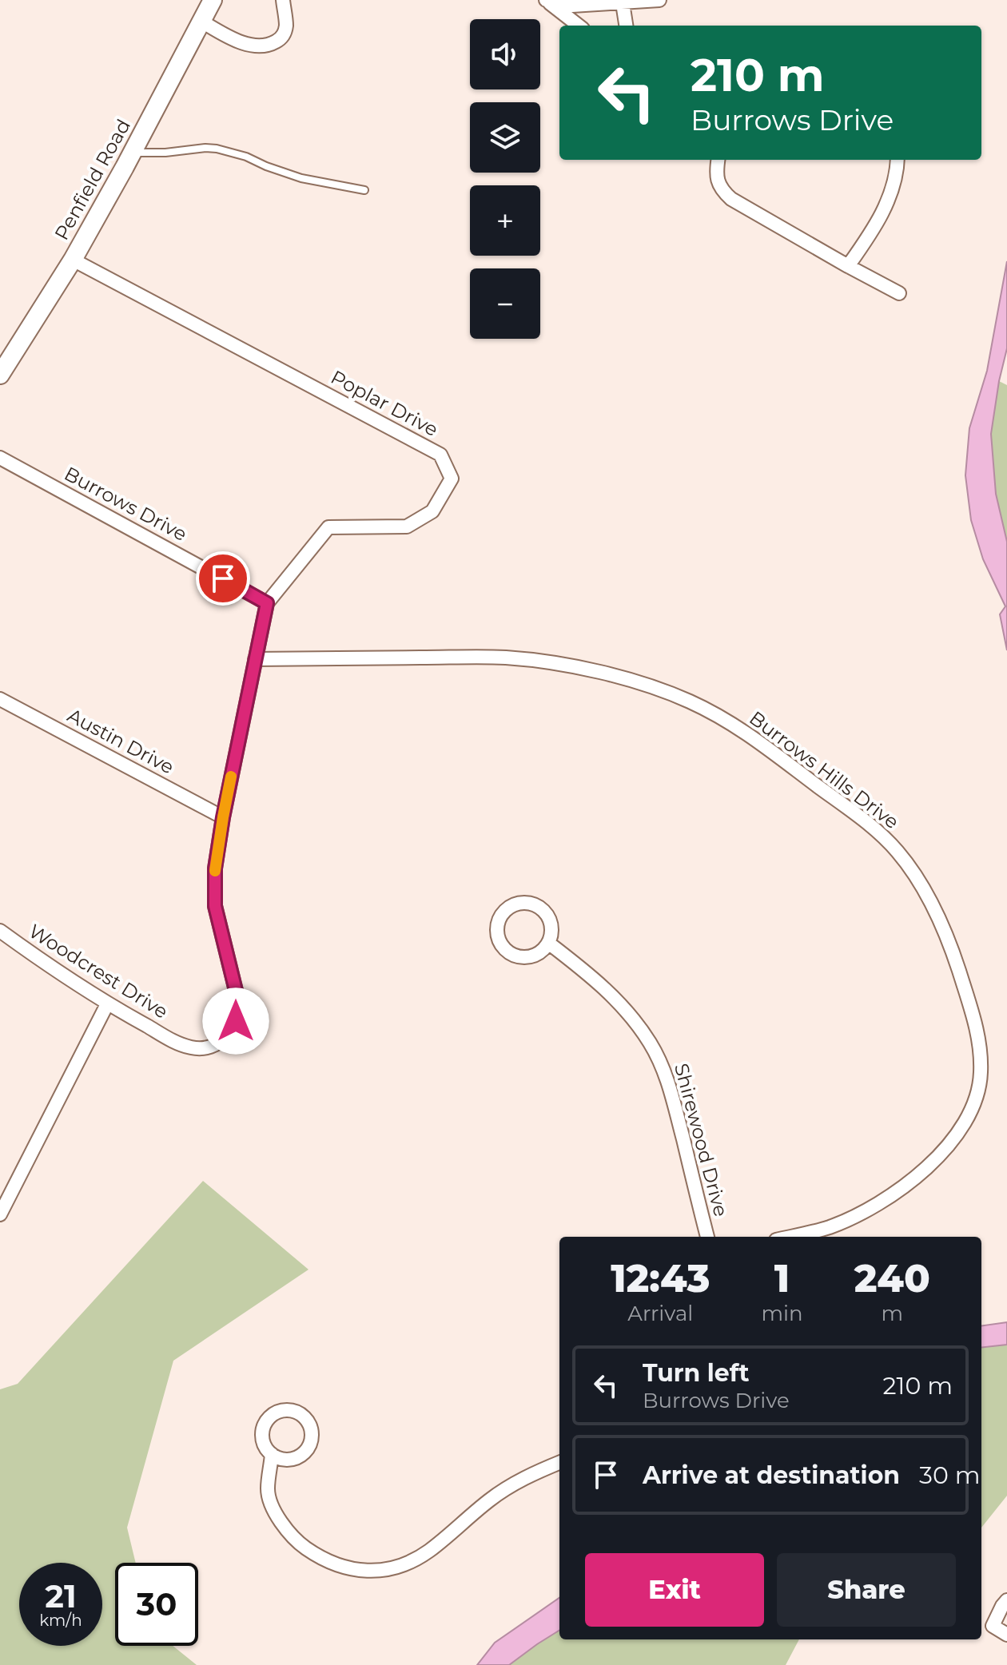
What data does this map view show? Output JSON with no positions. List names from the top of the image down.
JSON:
{
  "streets": {
    "main road": ["Penfield Road"],
    "street": [
      "Poplar Drive",
      "Burrows Drive",
      "Austin Drive",
      "Burrows Hills Drive",
      "Woodcrest Drive",
      "Shirewood Drive"
    ]
  },
  "crossings": [
    ["Penfield Road", "Poplar Drive"],
    ["Poplar Drive", "Burrows Drive"],
    ["Poplar Drive", "Woodcrest Drive"],
    ["Burrows Drive", "Woodcrest Drive"],
    ["Austin Drive", "Woodcrest Drive"],
    ["Burrows Hills Drive", "Woodcrest Drive"]
  ],
  "page": {
    "map_buttons": ["+", "−"],
    "turn": ["210 m", "Burrows Drive"],
    "eta": [
      "12:43",
      "Arrival",
      "1",
      "min",
      "240",
      "m"
    ],
    "list": [
      {
        "name": "Turn left",
        "note": "Burrows Drive",
        "value": "210 m"
      },
      {
        "name": "Arrive at destination",
        "value": "30 m"
      }
    ],
    "buttons": ["Exit", "Share"],
    "speed": "21 km/h",
    "limit": "30"
  }
}
